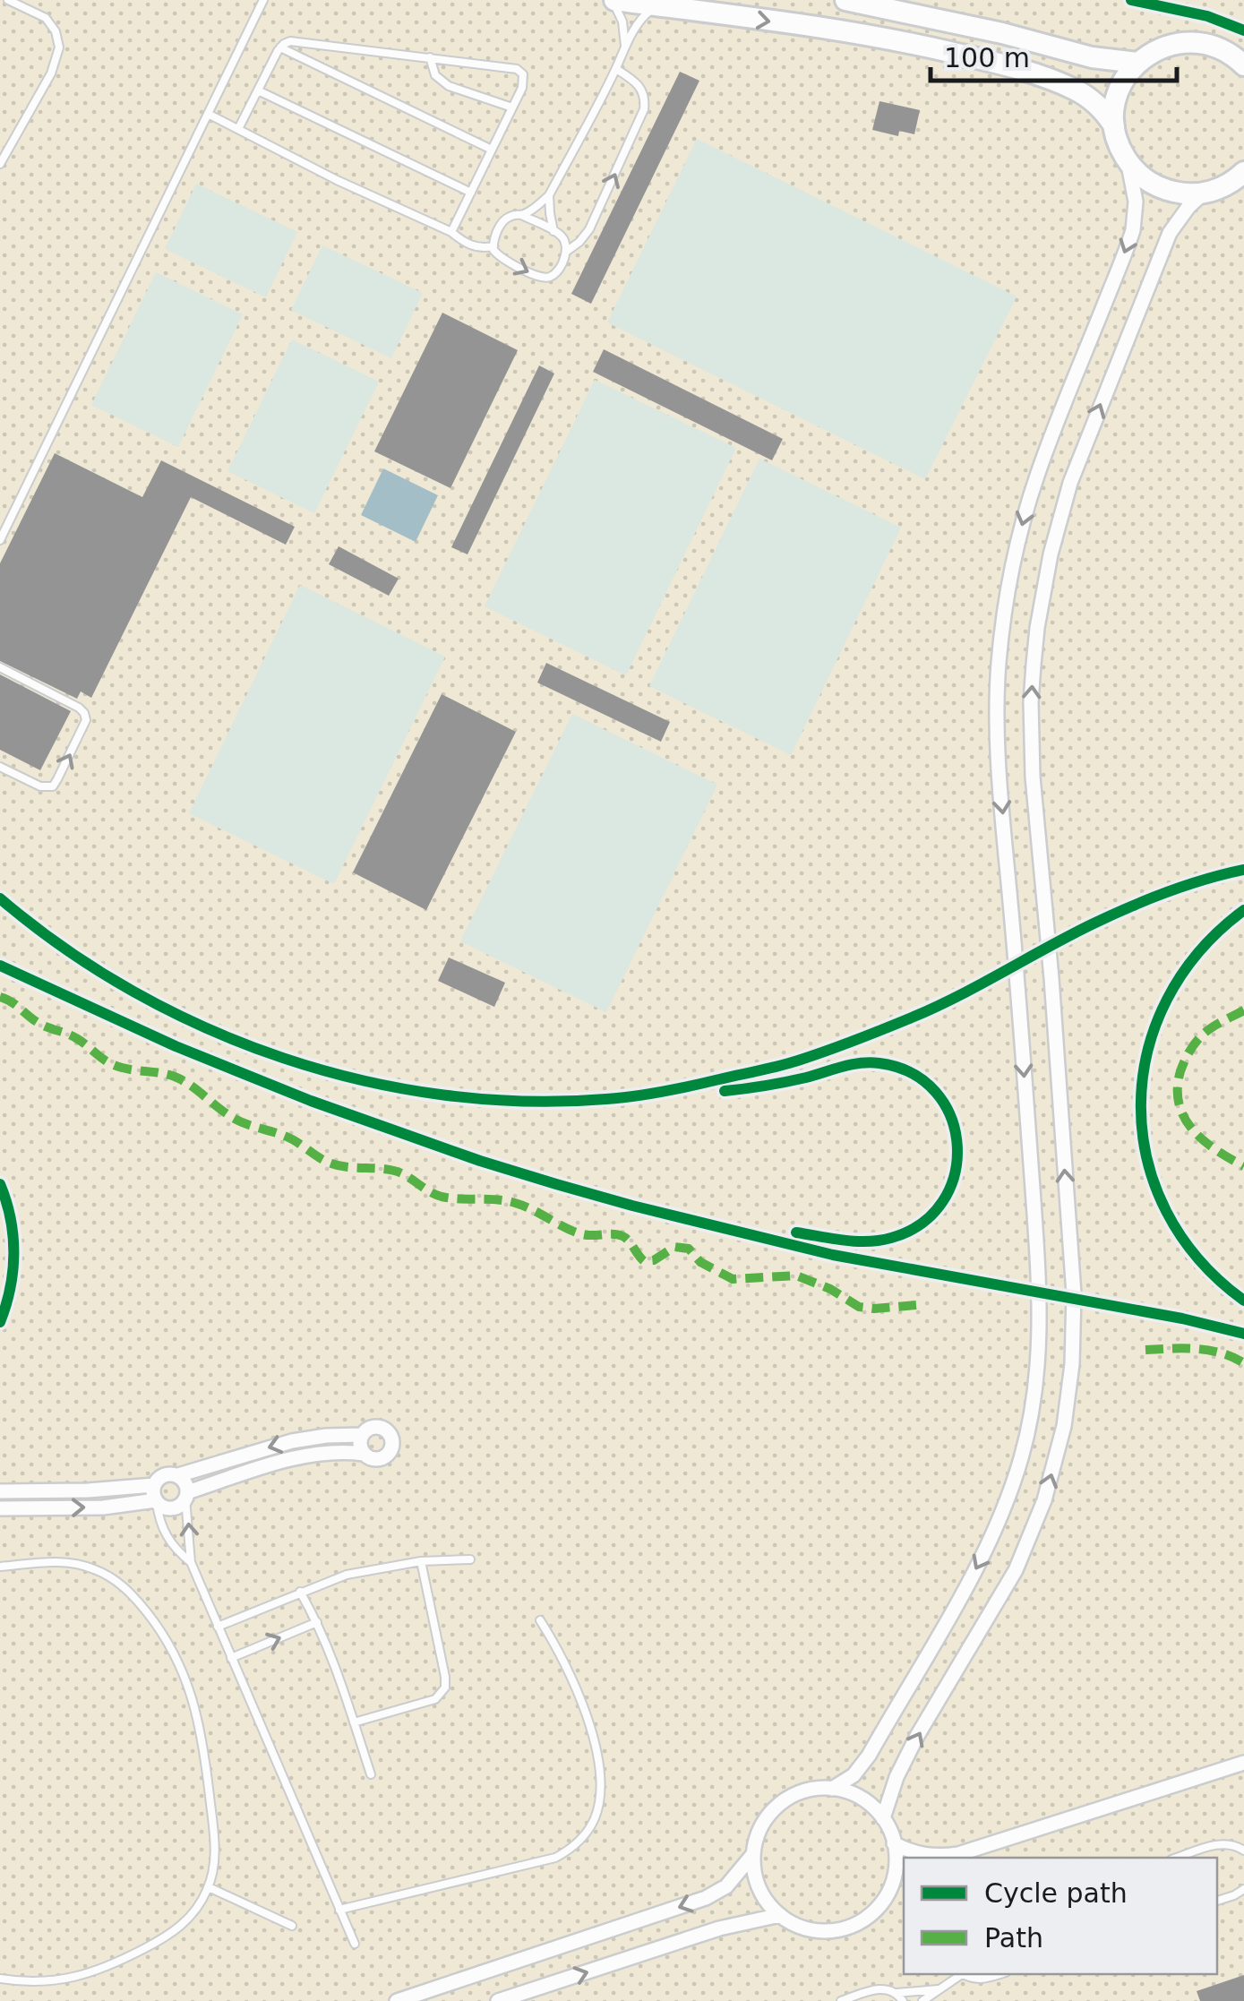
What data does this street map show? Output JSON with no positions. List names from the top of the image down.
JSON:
{
  "legend": ["Cycle path", "Path"],
  "scale_bar": "100 m"
}
